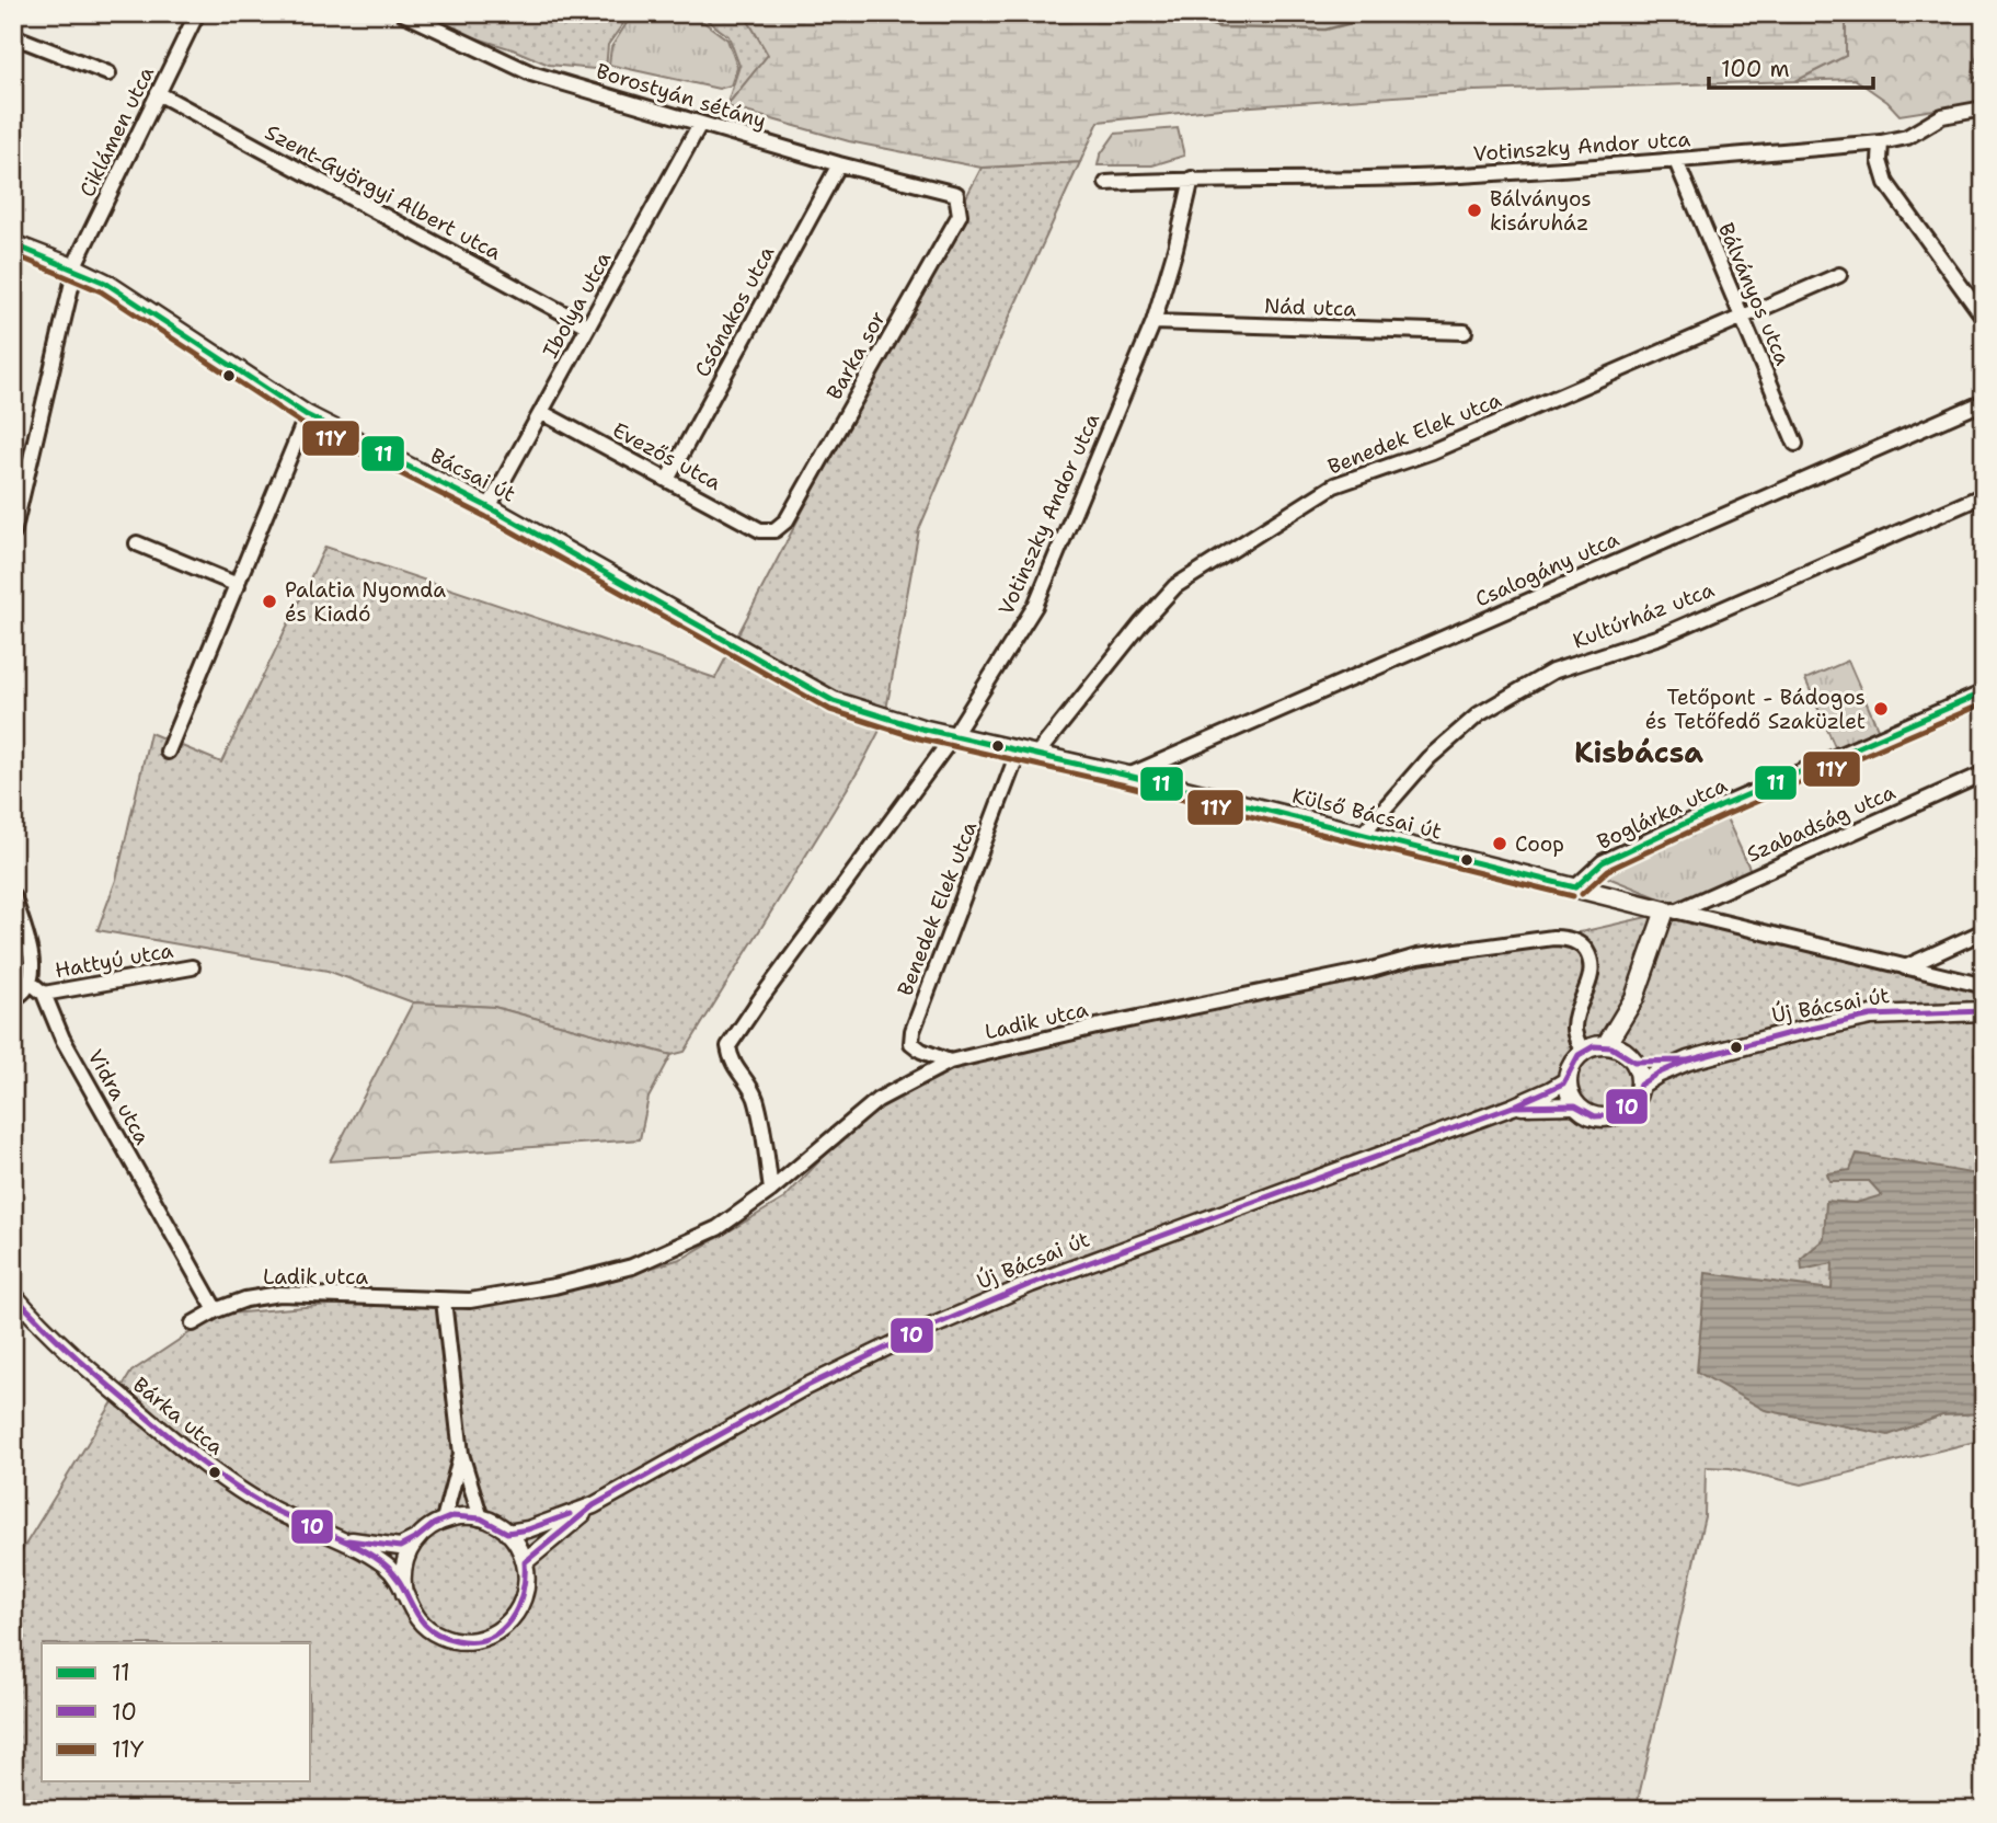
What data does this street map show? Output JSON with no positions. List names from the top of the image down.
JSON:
{
  "streets": {
    "main road": ["Bácsai út", "Külső Bácsai út", "Új Bácsai út"],
    "street": [
      "Borostyán sétány",
      "Ciklámen utca",
      "Votinszky Andor utca",
      "Szent-Györgyi Albert utca",
      "Bálványos utca",
      "Ibolya utca",
      "Nád utca",
      "Csónakos utca",
      "Barka sor",
      "Benedek Elek utca",
      "Evezős utca",
      "Csalogány utca",
      "Kultúrház utca",
      "Boglárka utca",
      "Szabadság utca",
      "Hattyú utca",
      "Ladik utca",
      "Vidra utca",
      "Bárka utca"
    ]
  },
  "crossings": [
    ["Borostyán sétány", "Ibolya utca"],
    ["Borostyán sétány", "Csónakos utca"],
    ["Borostyán sétány", "Barka sor"],
    ["Ciklámen utca", "Szent-Györgyi Albert utca"],
    ["Ciklámen utca", "Bácsai út"],
    ["Votinszky Andor utca", "Bálványos utca"],
    ["Votinszky Andor utca", "Nád utca"],
    ["Votinszky Andor utca", "Külső Bácsai út"],
    ["Votinszky Andor utca", "Ladik utca"],
    ["Szent-Györgyi Albert utca", "Ibolya utca"],
    ["Bálványos utca", "Benedek Elek utca"],
    ["Ibolya utca", "Evezős utca"],
    ["Ibolya utca", "Bácsai út"],
    ["Csónakos utca", "Evezős utca"],
    ["Barka sor", "Evezős utca"],
    ["Benedek Elek utca", "Külső Bácsai út"],
    ["Benedek Elek utca", "Ladik utca"],
    ["Bácsai út", "Külső Bácsai út"],
    ["Csalogány utca", "Külső Bácsai út"],
    ["Kultúrház utca", "Külső Bácsai út"],
    ["Külső Bácsai út", "Boglárka utca"],
    ["Külső Bácsai út", "Szabadság utca"],
    ["Hattyú utca", "Vidra utca"],
    ["Új Bácsai út", "Ladik utca"],
    ["Ladik utca", "Vidra utca"]
  ],
  "districts": ["Kisbácsa"],
  "places": [
    "Bálványos kisáruház",
    "Palatia Nyomda és Kiadó",
    "Tetőpont - Bádogos és Tetőfedő Szaküzlet",
    "Coop"
  ],
  "lines": ["transit line 11", "transit line 11Y", "transit line 10"],
  "legend": ["11", "10", "11Y"],
  "scale_bar": "100 m"
}
